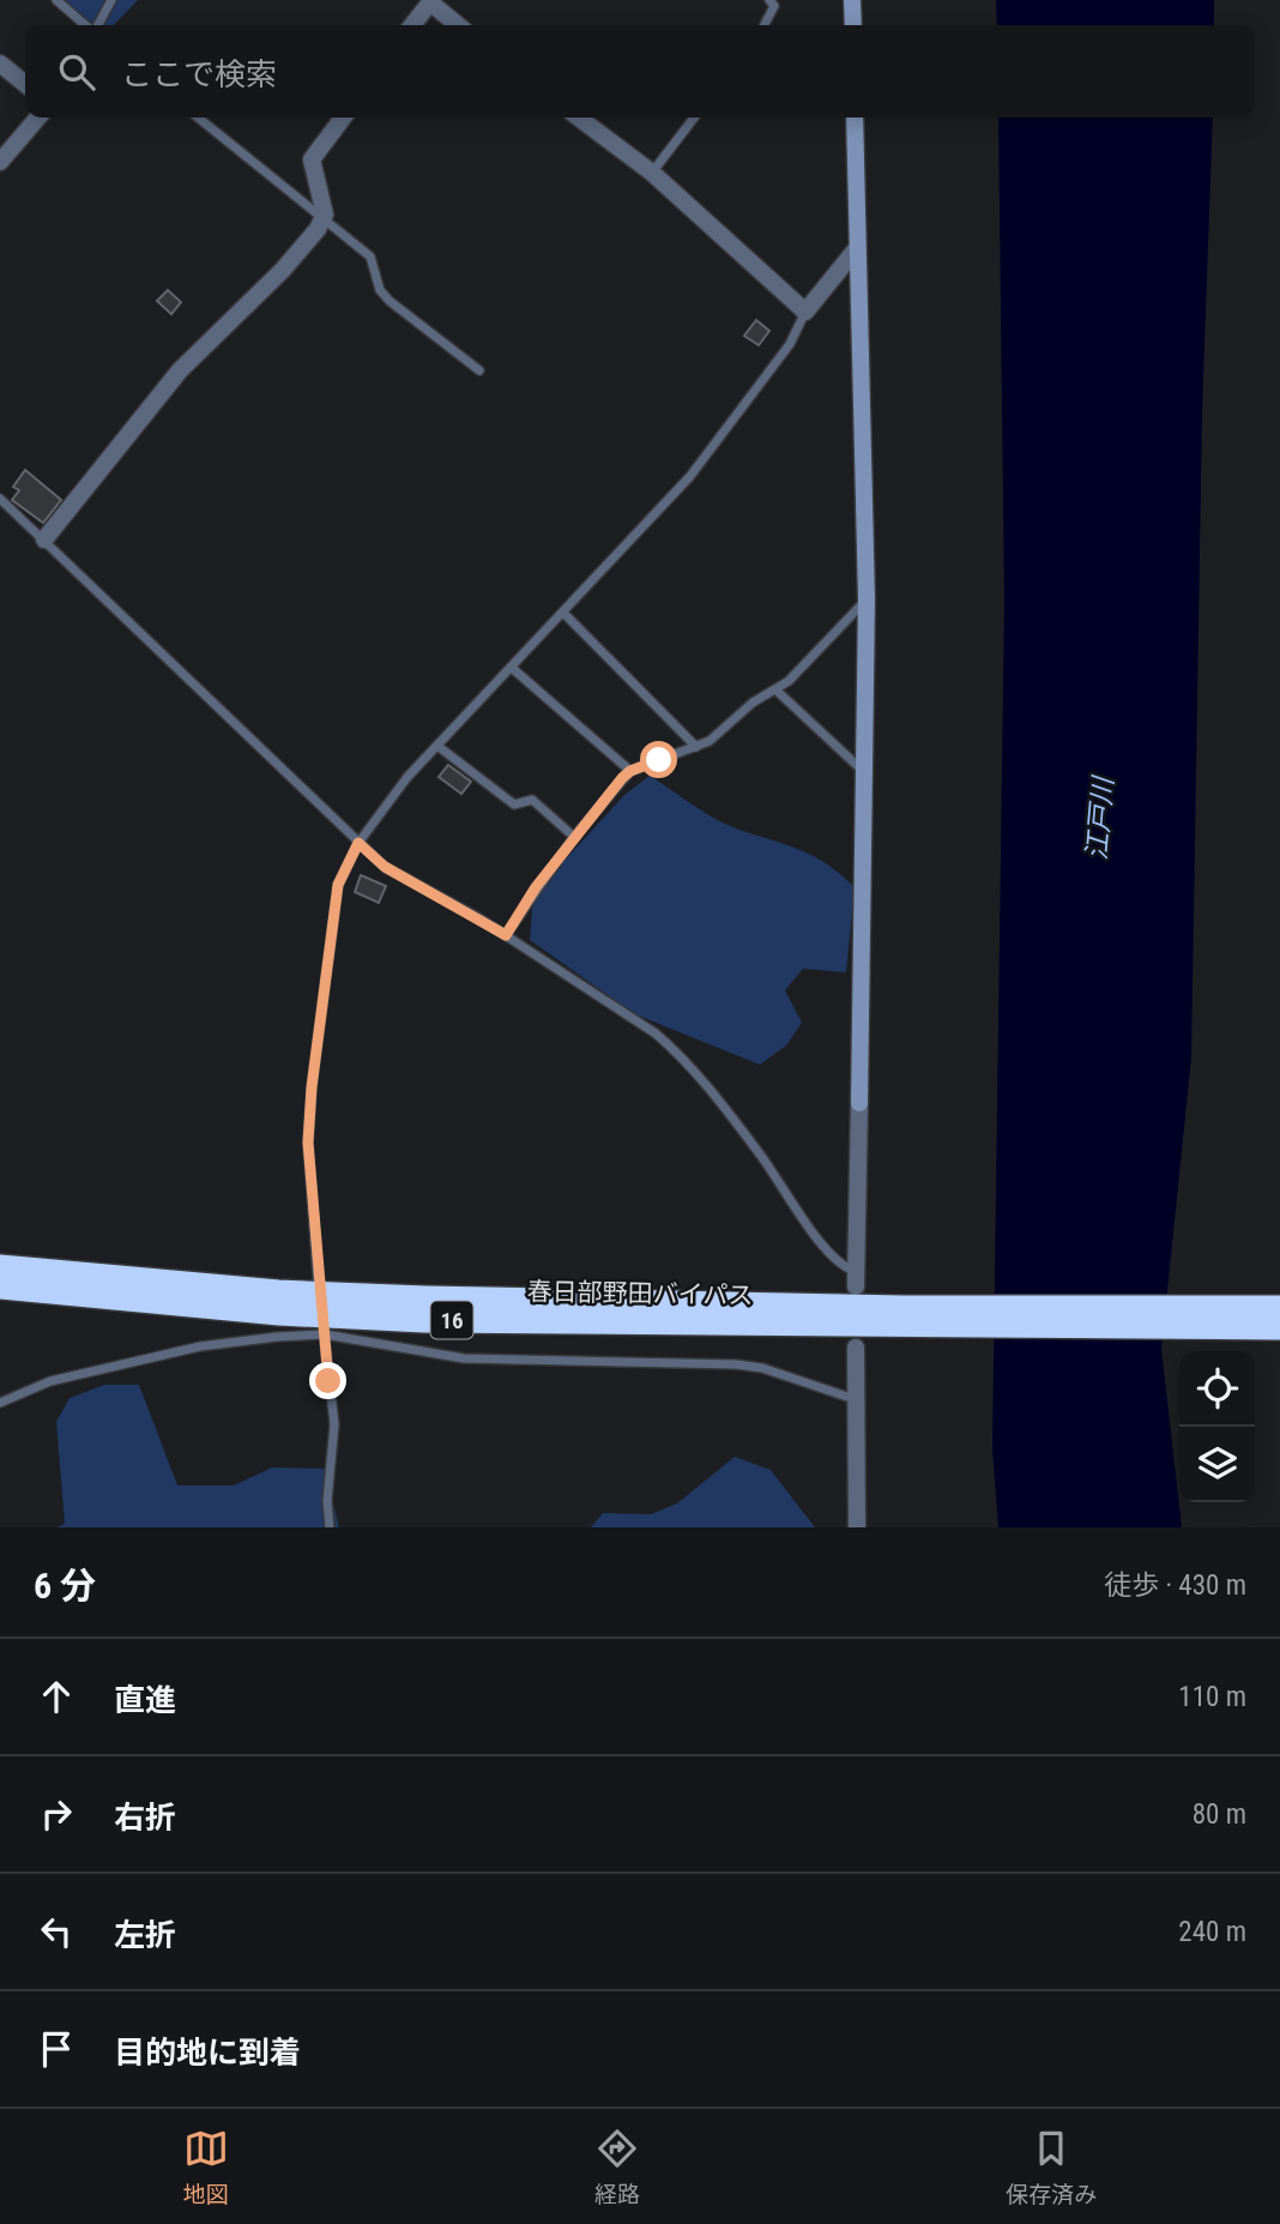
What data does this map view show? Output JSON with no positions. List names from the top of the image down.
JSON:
{
  "streets": {
    "highway": ["春日部野田バイパス", "16"]
  },
  "water": ["江戸川"],
  "page": {
    "search": "ここで検索",
    "heading": ["6 分", "徒歩 · 430 m"],
    "list": [
      ["直進", "110 m"],
      ["右折", "80 m"],
      ["左折", "240 m"],
      "目的地に到着"
    ],
    "nav": ["地図", "経路", "保存済み"]
  }
}
